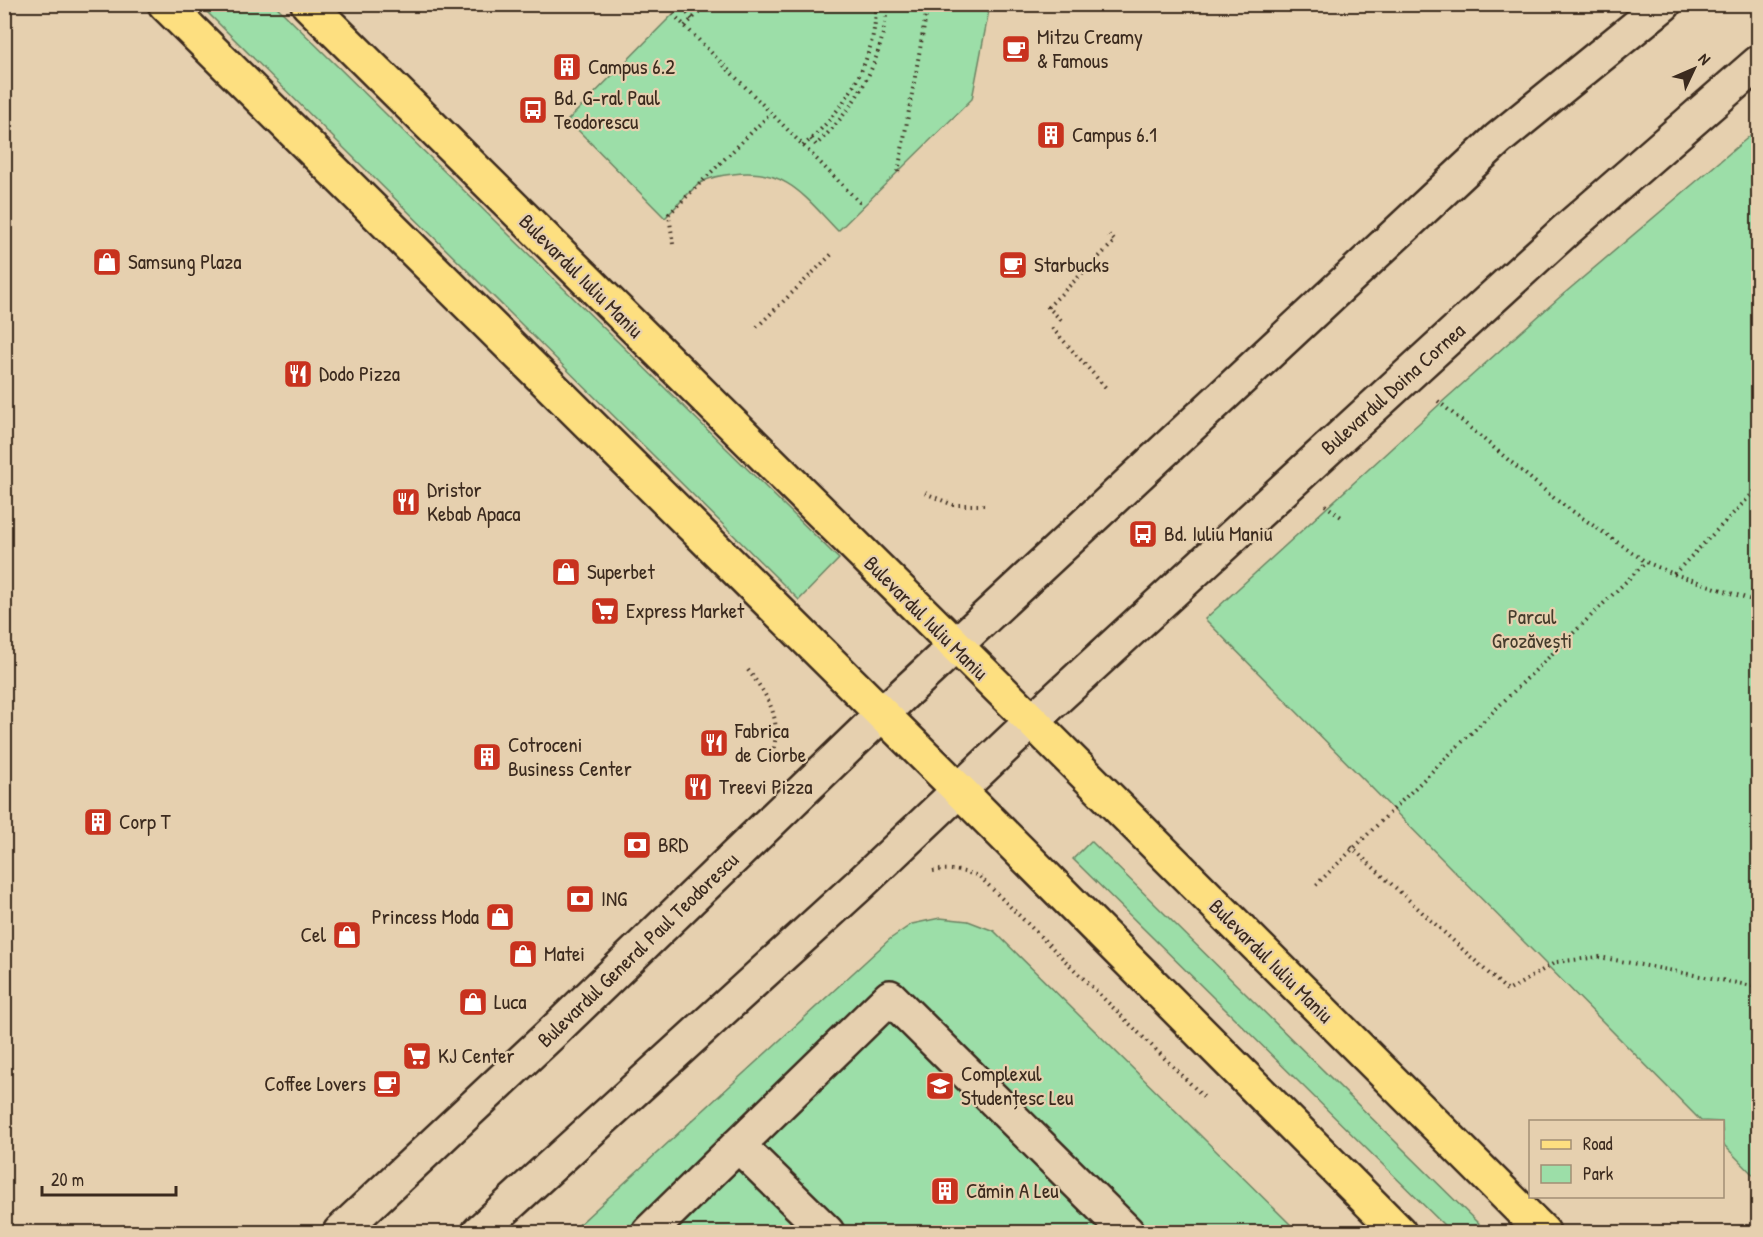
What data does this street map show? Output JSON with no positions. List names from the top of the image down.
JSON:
{
  "streets": {
    "main road": ["Bulevardul Iuliu Maniu", "Bulevardul Doina Cornea", "Bulevardul General Paul Teodorescu"]
  },
  "crossings": [
    ["Bulevardul Iuliu Maniu", "Bulevardul Doina Cornea"],
    ["Bulevardul Iuliu Maniu", "Bulevardul General Paul Teodorescu"]
  ],
  "parks": ["Parcul Grozăvești"],
  "places": {
    "cafe": ["Mitzu Creamy & Famous", "Starbucks", "Coffee Lovers"],
    "building": [
      "Campus 6.2",
      "Campus 6.1",
      "Cotroceni Business Center",
      "Corp T",
      "Cămin A Leu"
    ],
    "bus stop": ["Bd. G-ral Paul Teodorescu", "Bd. Iuliu Maniu"],
    "shop": [
      "Samsung Plaza",
      "Superbet",
      "Princess Moda",
      "Cel",
      "Matei",
      "Luca"
    ],
    "restaurant": [
      "Dodo Pizza",
      "Dristor Kebab Apaca",
      "Fabrica de Ciorbe",
      "Treevi Pizza"
    ],
    "supermarket": ["Express Market", "KJ Center"],
    "bank": ["BRD", "ING"],
    "school or university": ["Complexul Studențesc Leu"]
  },
  "legend": ["Road", "Park"],
  "scale_bar": "20 m",
  "north": "top right"
}
